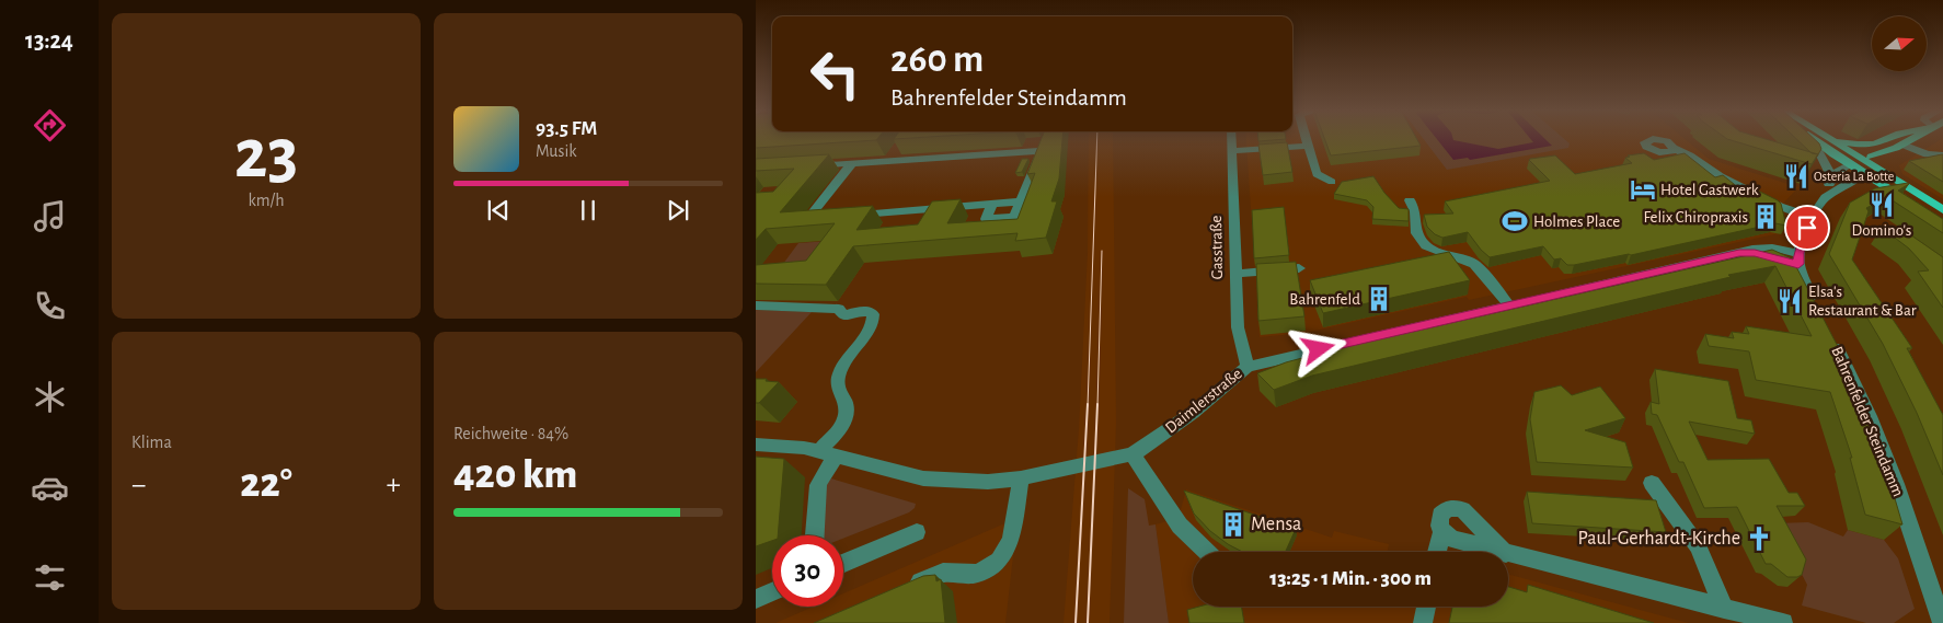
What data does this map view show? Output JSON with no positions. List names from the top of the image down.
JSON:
{
  "streets": {
    "street": ["Gasstraße", "Daimlerstraße", "Bahrenfelder Steindamm"]
  },
  "crossings": [
    ["Gasstraße", "Daimlerstraße"]
  ],
  "places": {
    "restaurant": ["Osteria La Botte", "Domino's", "Elsa's Restaurant & Bar"],
    "hotel": ["Hotel Gastwerk"],
    "building": ["Felix Chiropraxis", "Bahrenfeld", "Mensa"],
    "sports": ["Holmes Place"],
    "church": ["Paul-Gerhardt-Kirche"]
  },
  "north": "right",
  "page": {
    "tabs": "13:24",
    "tile": [
      ["23", "km/h"],
      "Klima",
      ["Reichweite · 84%", "420 km"]
    ],
    "turn": ["260 m", "Bahrenfelder Steindamm"],
    "song": ["93.5 FM", "Musik"],
    "heat": ["−", "22°", "+"],
    "limit": "30",
    "trip": "13:25 · 1 Min. · 300 m"
  }
}
